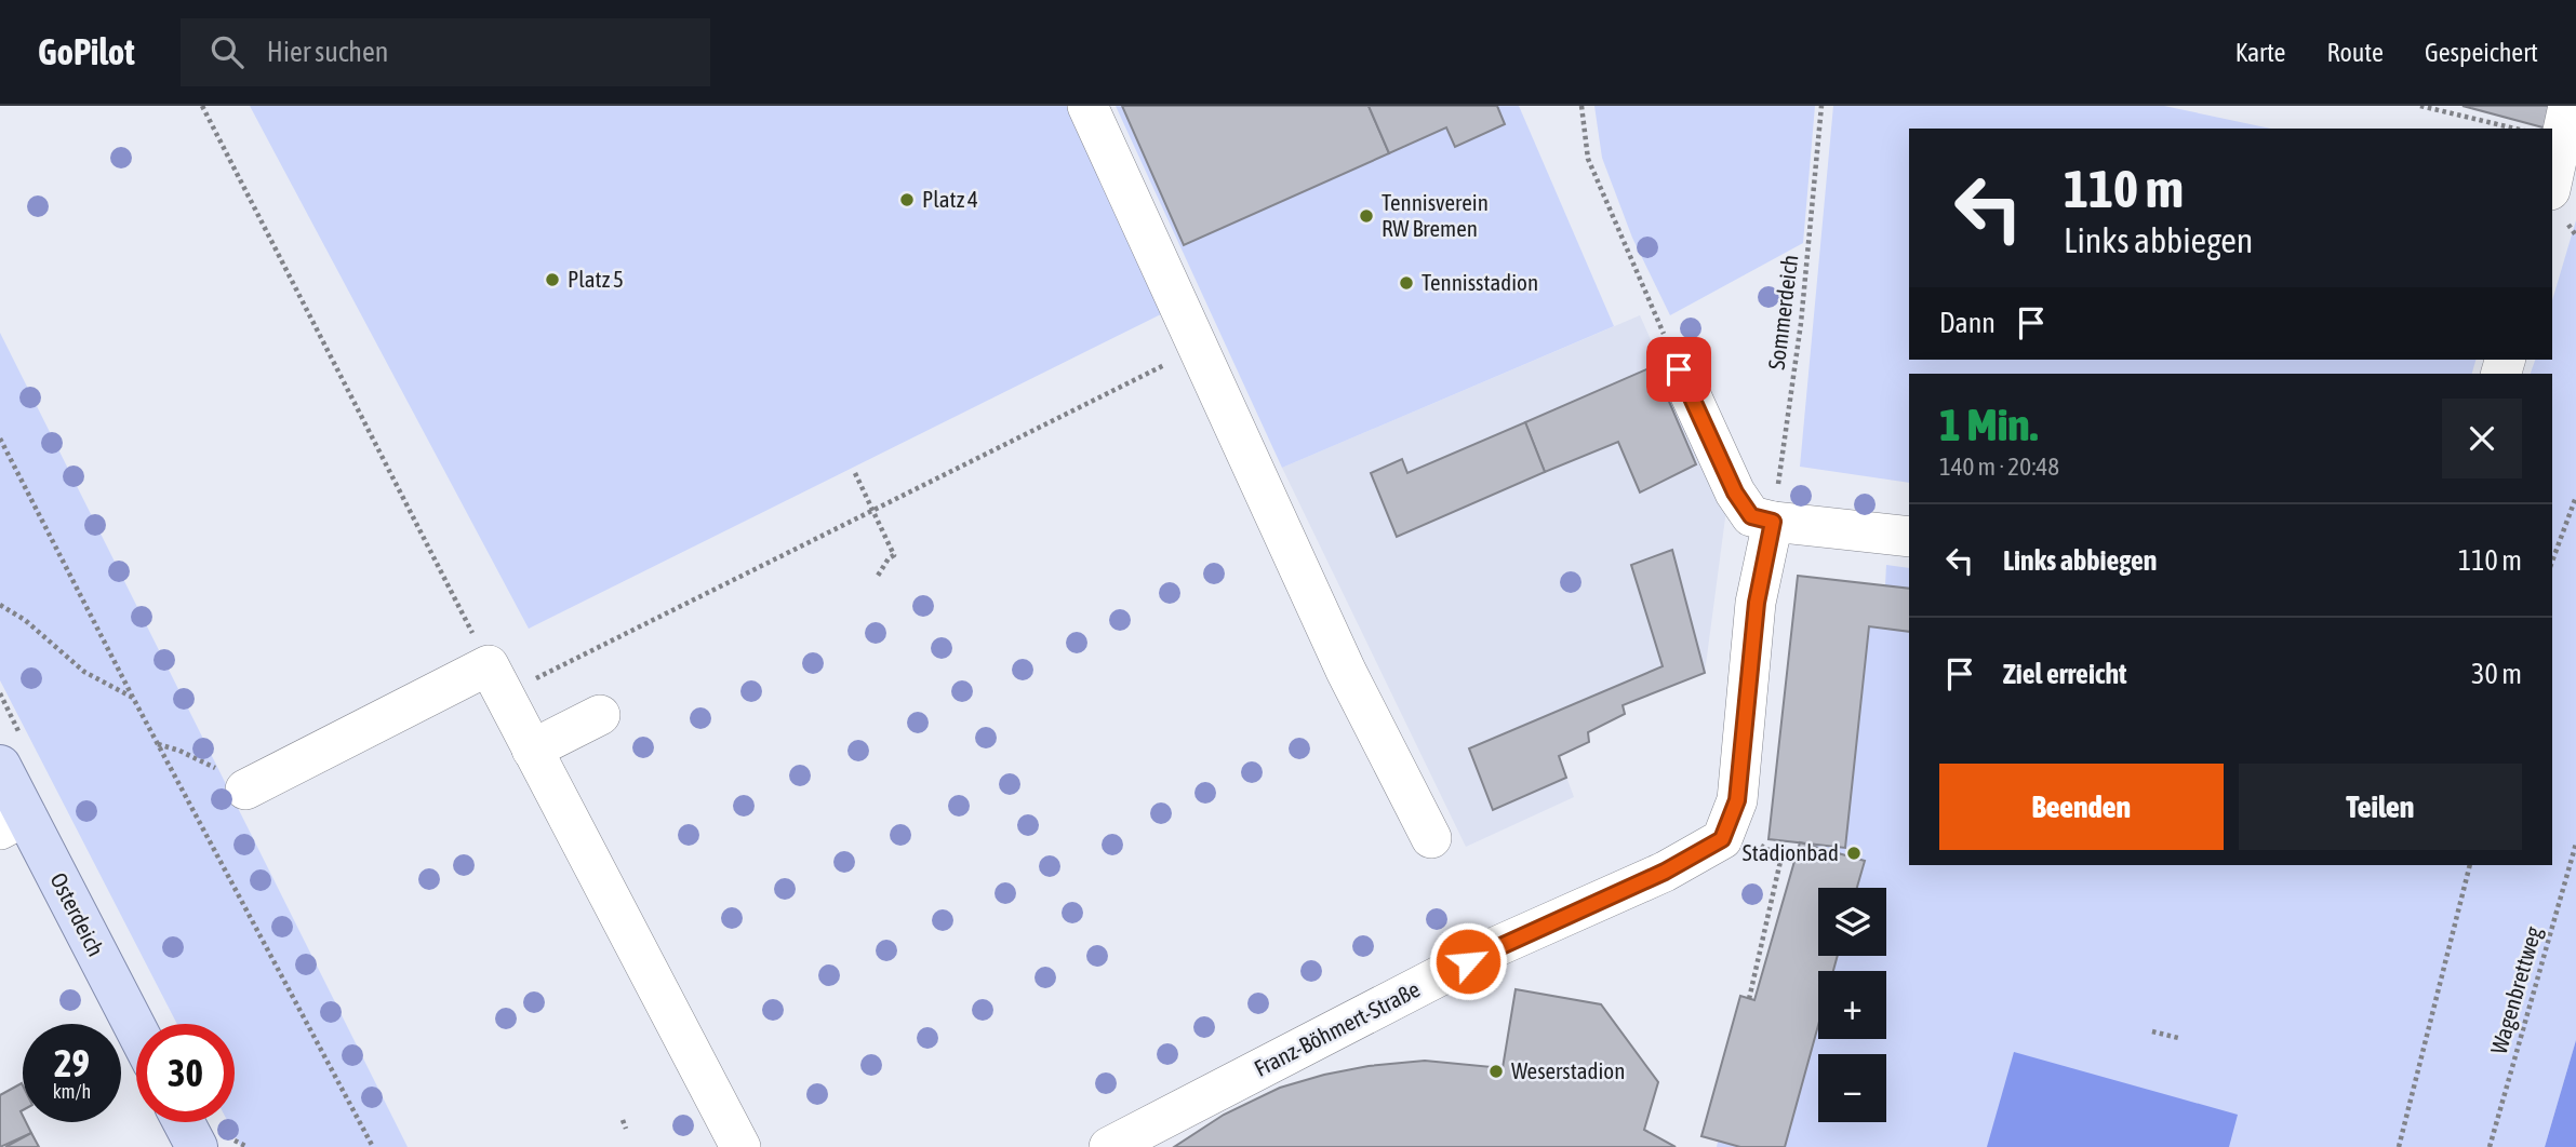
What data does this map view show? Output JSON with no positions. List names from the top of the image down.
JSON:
{
  "streets": {
    "main road": ["Osterdeich"],
    "street": ["Franz-Böhmert-Straße"],
    "path": ["Sommerdeich", "Wagenbrettweg"]
  },
  "places": [
    "Platz 4",
    "Tennisverein RW Bremen",
    "Platz 5",
    "Tennisstadion",
    "Stadionbad",
    "Weserstadion"
  ],
  "page": {
    "header": "GoPilot",
    "search": "Hier suchen",
    "nav": ["Karte", "Route", "Gespeichert"],
    "turn": ["110 m", "Links abbiegen"],
    "then": "Dann",
    "heading": ["1 Min.", "140 m · 20:48"],
    "list": [
      {
        "name": "Links abbiegen",
        "value": "110 m"
      },
      {
        "name": "Ziel erreicht",
        "value": "30 m"
      }
    ],
    "buttons": ["Beenden", "Teilen"],
    "map_buttons": ["+", "−"],
    "speed": "29 km/h",
    "limit": "30"
  }
}
